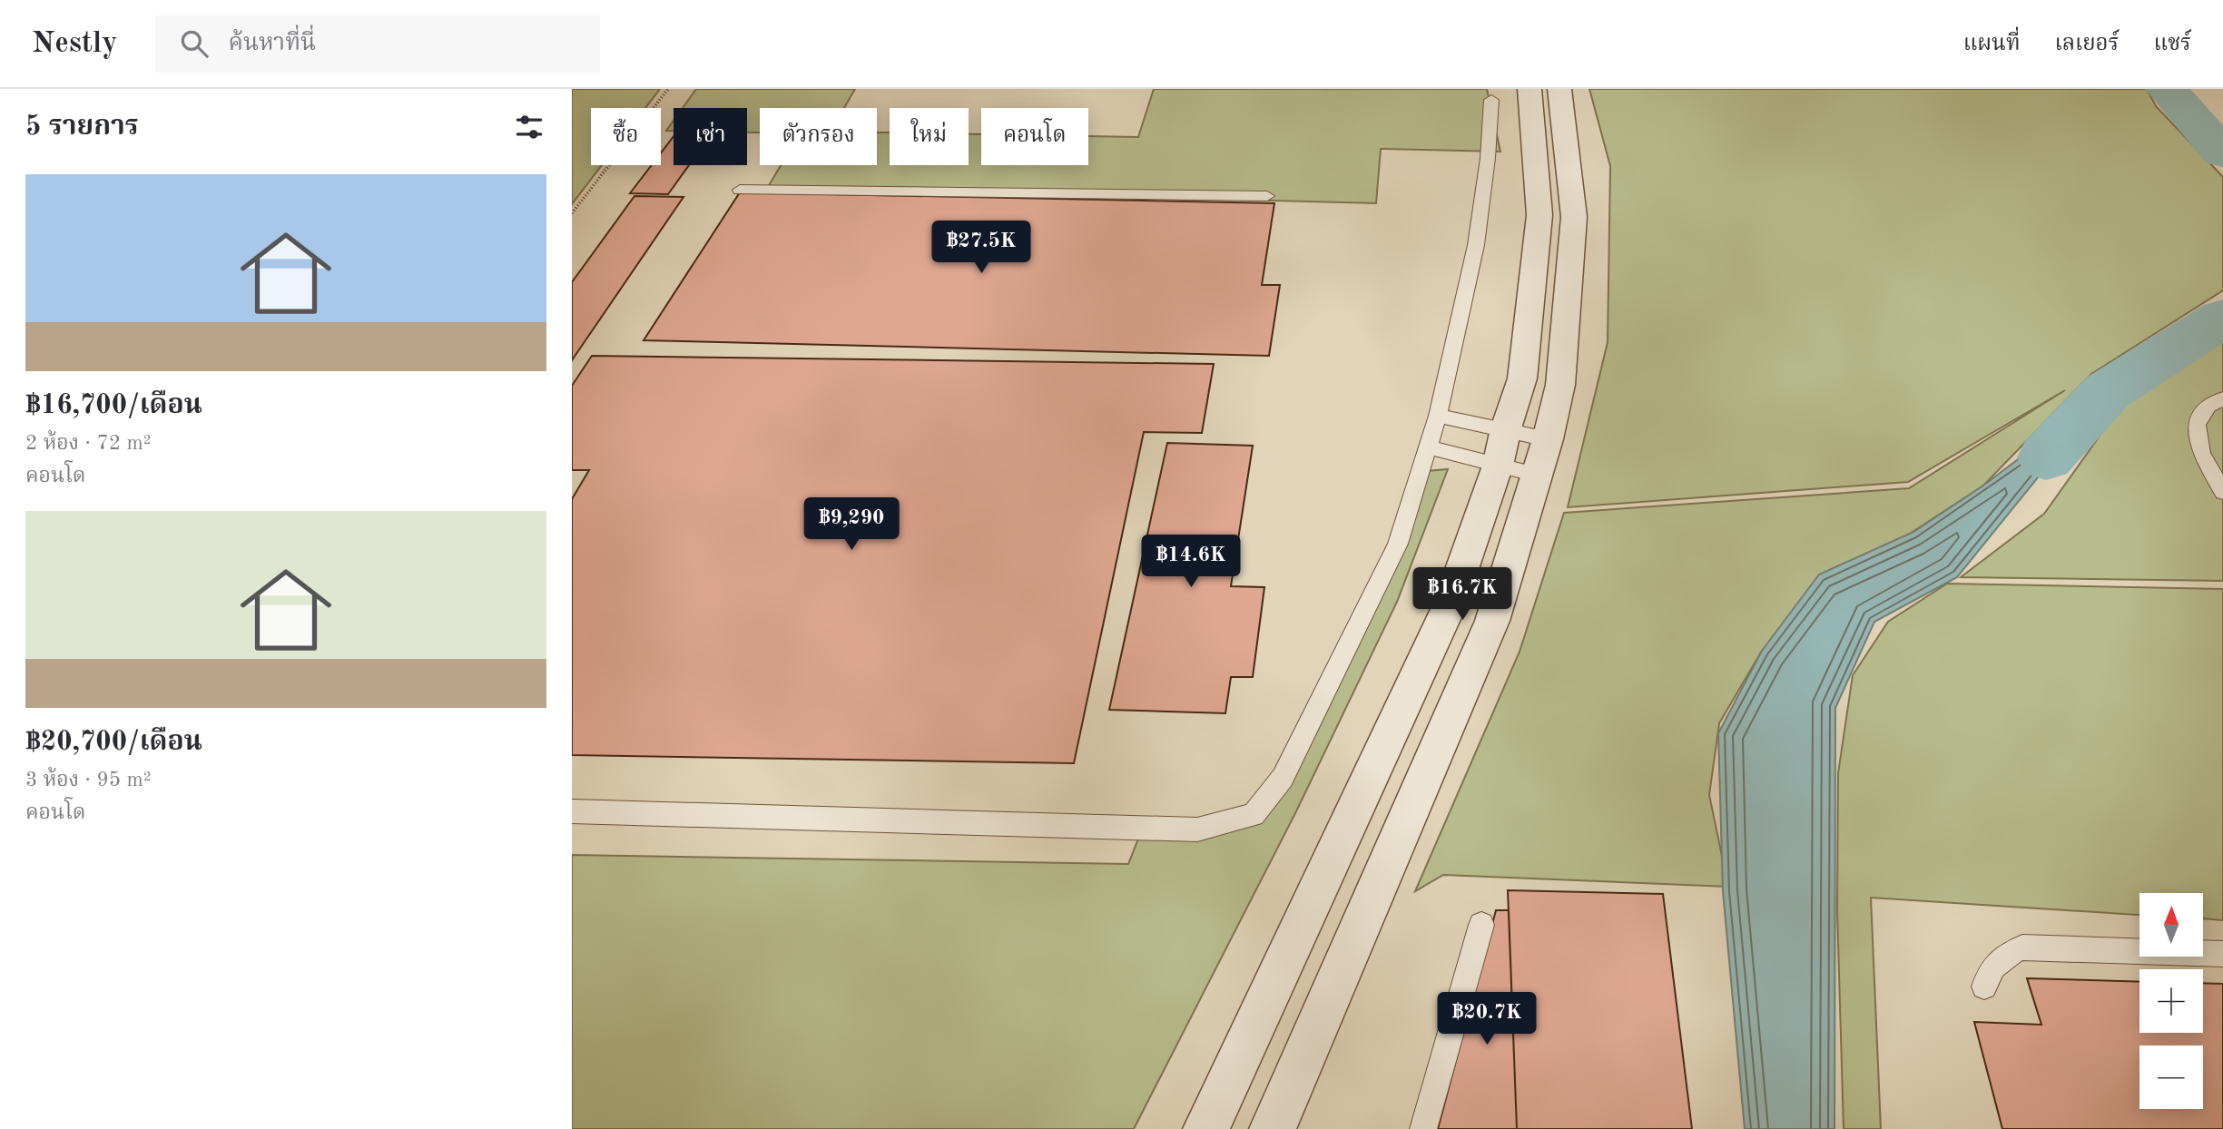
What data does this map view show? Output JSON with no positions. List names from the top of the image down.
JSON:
{
  "north": "top",
  "page": {
    "header": "Nestly",
    "search": "ค้นหาที่นี่",
    "nav": ["แผนที่", "เลเยอร์", "แชร์"],
    "heading": "5 รายการ",
    "chip": [
      "ซื้อ",
      "เช่า",
      "ตัวกรอง",
      "ใหม่",
      "คอนโด"
    ],
    "list": [
      {
        "name": "฿16,700/เดือน",
        "note": "2 ห้อง · 72 m² · คอนโด"
      },
      {
        "name": "฿20,700/เดือน",
        "note": "3 ห้อง · 95 m² · คอนโด"
      }
    ],
    "price": [
      "฿27.5K",
      "฿9,290",
      "฿14.6K",
      "฿16.7K",
      "฿20.7K"
    ],
    "map_buttons": ["+", "−"]
  }
}
